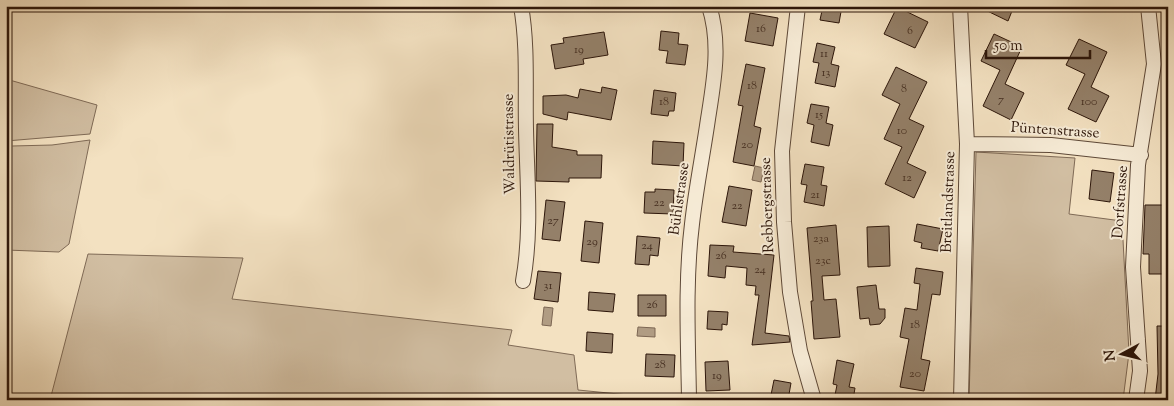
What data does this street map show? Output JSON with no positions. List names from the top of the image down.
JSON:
{
  "streets": {
    "street": [
      "Püntenstrasse",
      "Waldrütistrasse",
      "Bühlstrasse",
      "Breitlandstrasse",
      "Dorfstrasse",
      "Rebbergstrasse"
    ]
  },
  "crossings": [
    ["Püntenstrasse", "Breitlandstrasse"],
    ["Püntenstrasse", "Dorfstrasse"]
  ],
  "house_numbers": [
    "16",
    "6",
    "19",
    "11",
    "13",
    "18",
    "8",
    "7",
    "18",
    "100",
    "15",
    "10",
    "20",
    "12",
    "21",
    "22",
    "22",
    "27",
    "23a",
    "29",
    "24",
    "26",
    "23c",
    "24",
    "31",
    "26",
    "18",
    "28",
    "20",
    "19"
  ],
  "scale_bar": "50 m",
  "north": "left"
}
